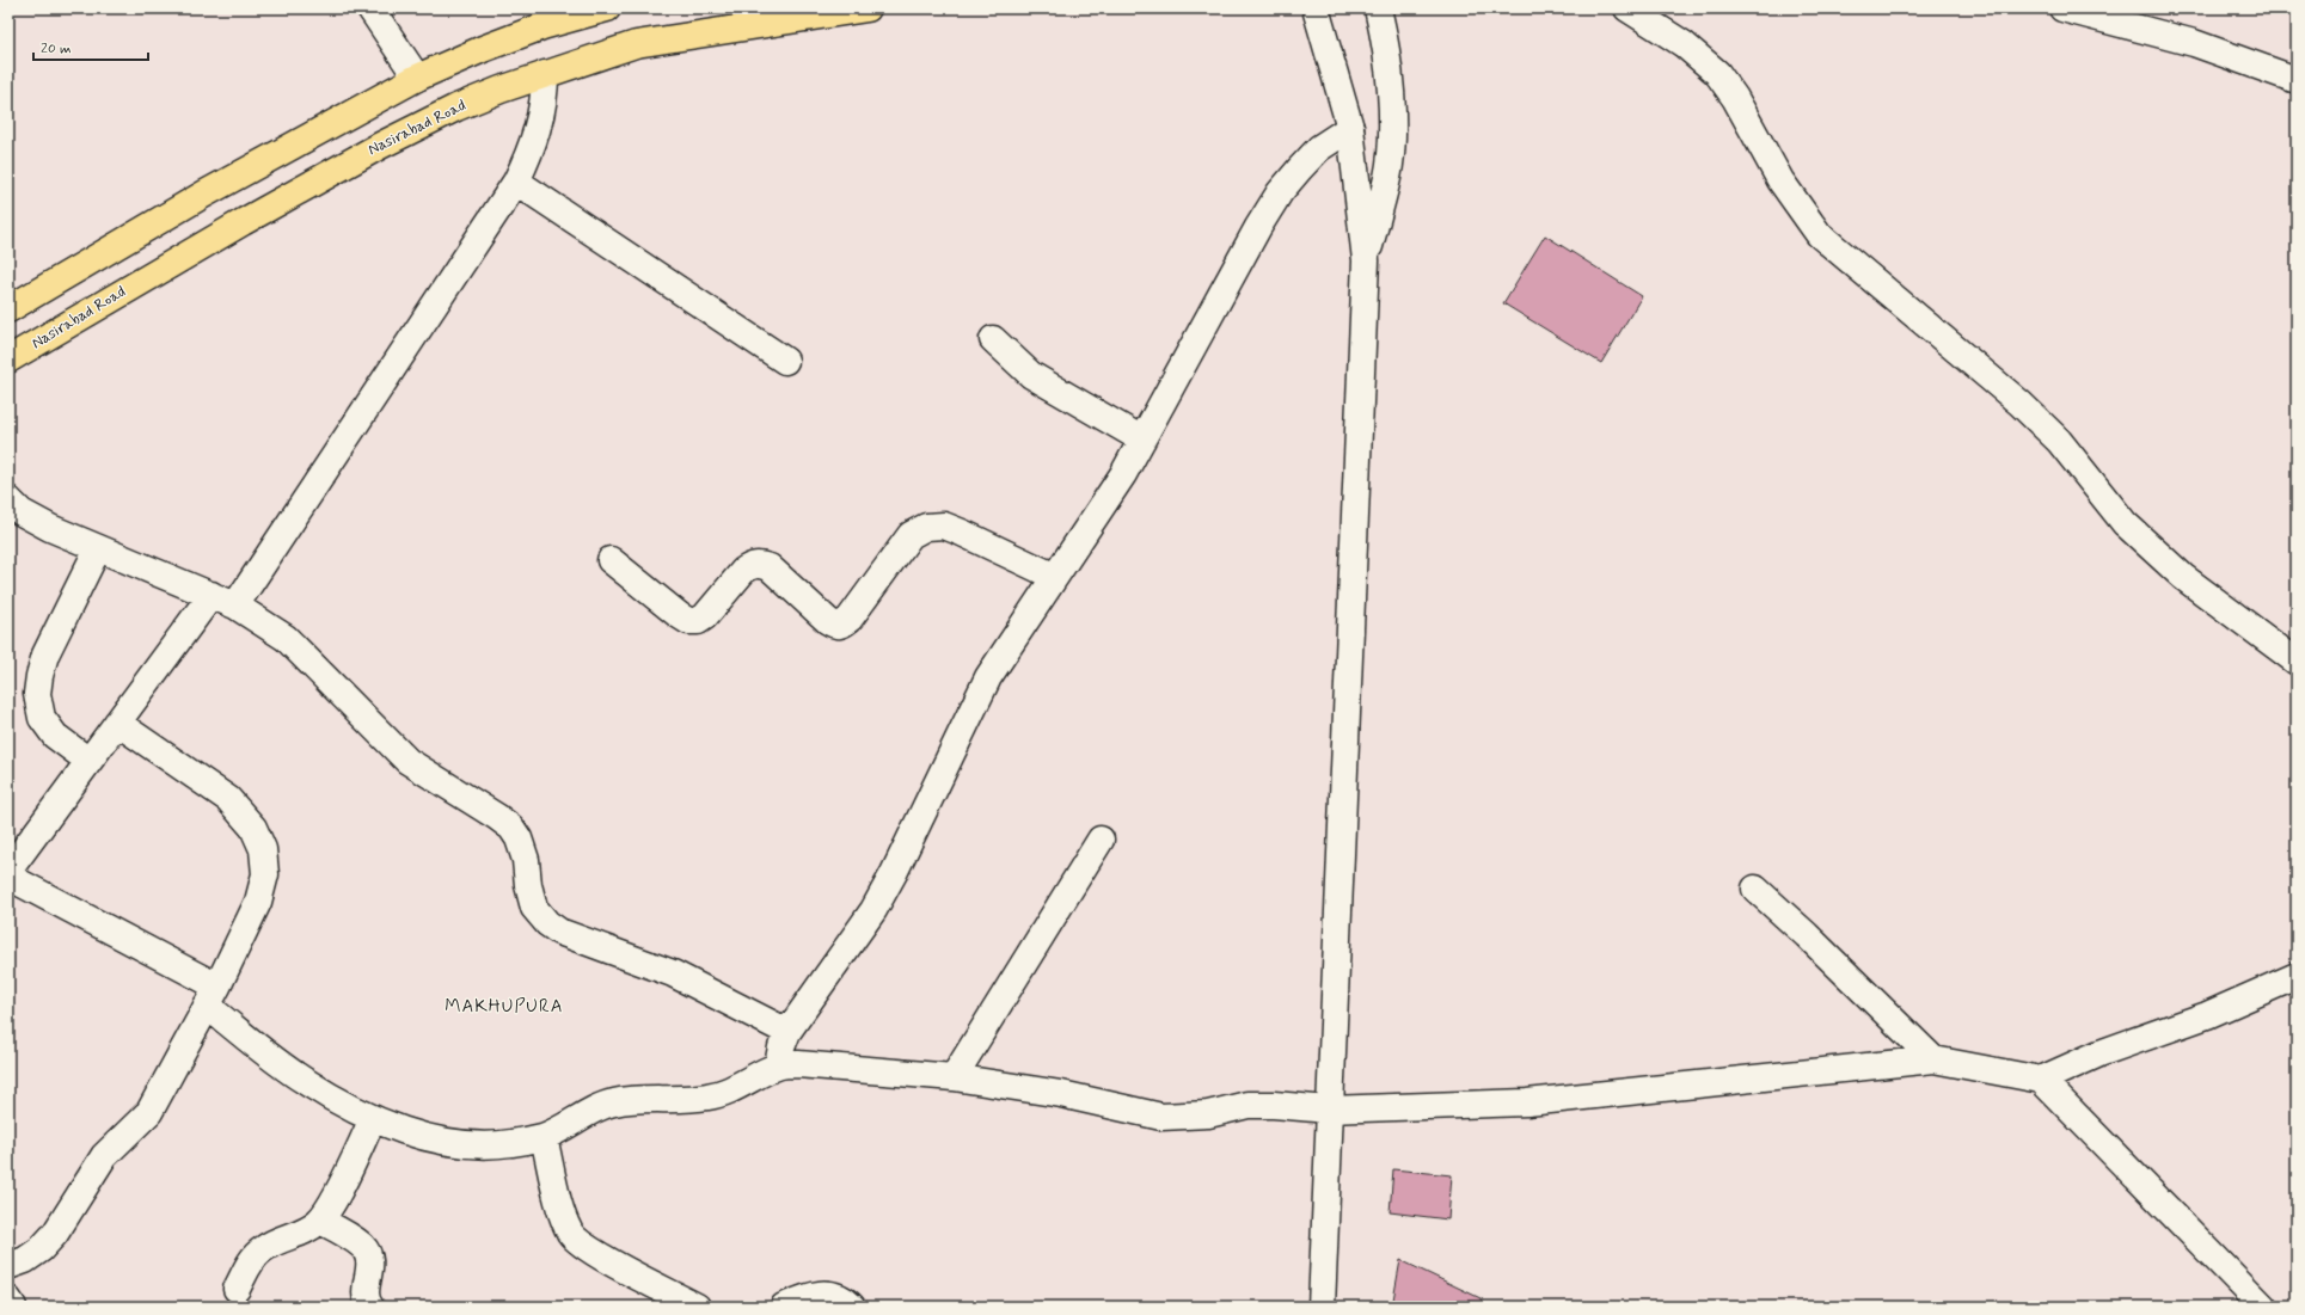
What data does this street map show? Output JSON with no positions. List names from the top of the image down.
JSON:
{
  "streets": {
    "highway": ["Nasirabad Road"]
  },
  "districts": ["MAKHUPURA"],
  "scale_bar": "20 m"
}
